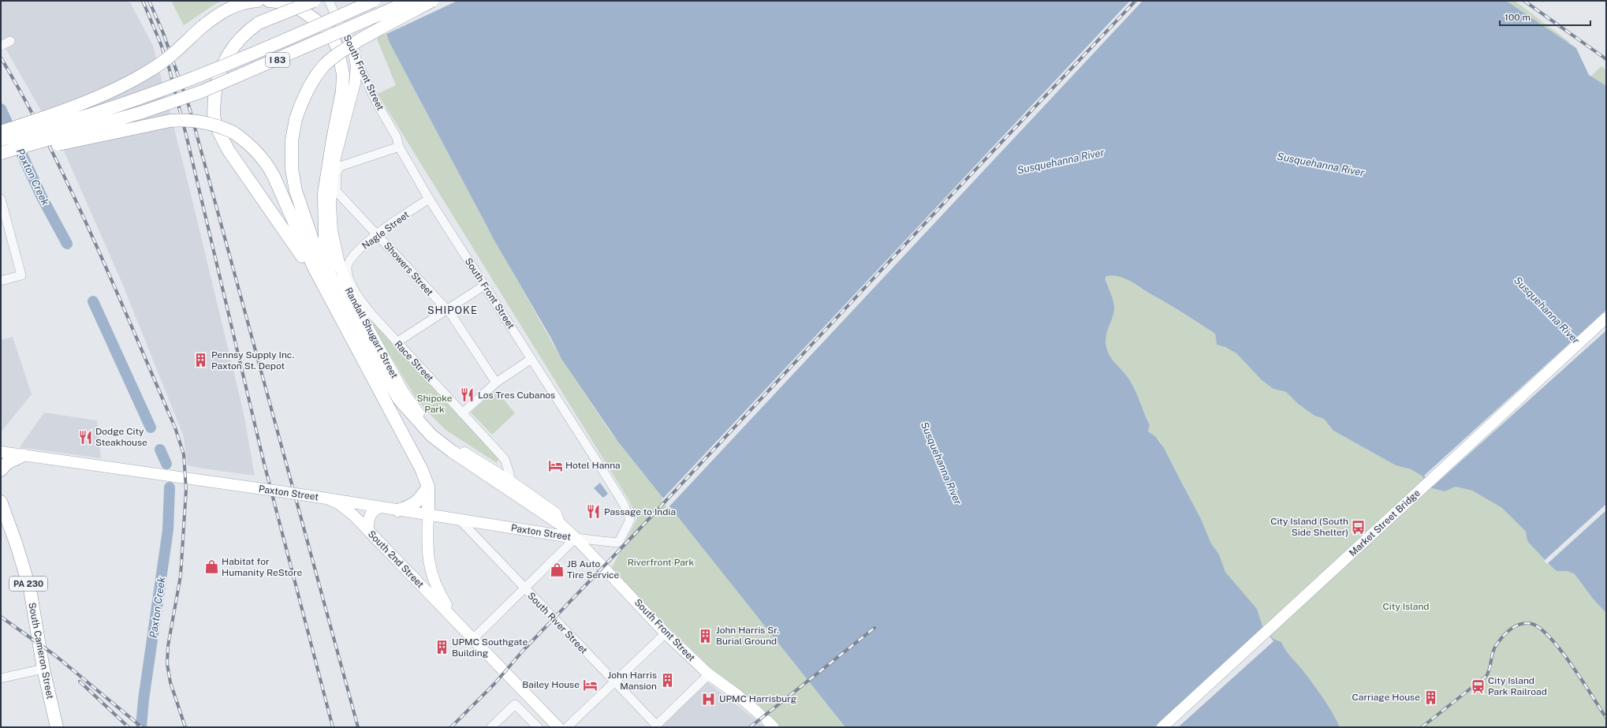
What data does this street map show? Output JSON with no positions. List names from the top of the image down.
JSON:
{
  "streets": {
    "highway": ["I 83", "PA 230", "South Cameron Street"],
    "main road": [
      "South Front Street",
      "Randall Shugart Street",
      "Paxton Street",
      "Market Street Bridge",
      "South 2nd Street"
    ],
    "street": [
      "Nagle Street",
      "Showers Street",
      "Race Street",
      "South River Street"
    ]
  },
  "crossings": [
    ["South Front Street", "Nagle Street"],
    ["South Front Street", "Showers Street"],
    ["South Front Street", "Randall Shugart Street"],
    ["South Front Street", "Paxton Street"],
    ["Nagle Street", "Showers Street"],
    ["Nagle Street", "Race Street"],
    ["Randall Shugart Street", "Race Street"],
    ["Paxton Street", "South 2nd Street"],
    ["Paxton Street", "South River Street"]
  ],
  "districts": ["SHIPOKE"],
  "water": ["Susquehanna River", "Paxton Creek"],
  "parks": ["Shipoke Park", "Riverfront Park", "City Island"],
  "places": {
    "building": [
      "Pennsy Supply Inc. Paxton St. Depot",
      "John Harris Sr. Burial Ground",
      "UPMC Southgate Building",
      "John Harris Mansion",
      "Carriage House"
    ],
    "restaurant": ["Los Tres Cubanos", "Dodge City Steakhouse", "Passage to India"],
    "hotel": ["Hotel Hanna", "Bailey House"],
    "bus stop": ["City Island (South Side Shelter)"],
    "shop": ["Habitat for Humanity ReStore", "JB Auto Tire Service"],
    "station": ["City Island Park Railroad"],
    "hospital": ["UPMC Harrisburg"]
  },
  "scale_bar": "100 m"
}
